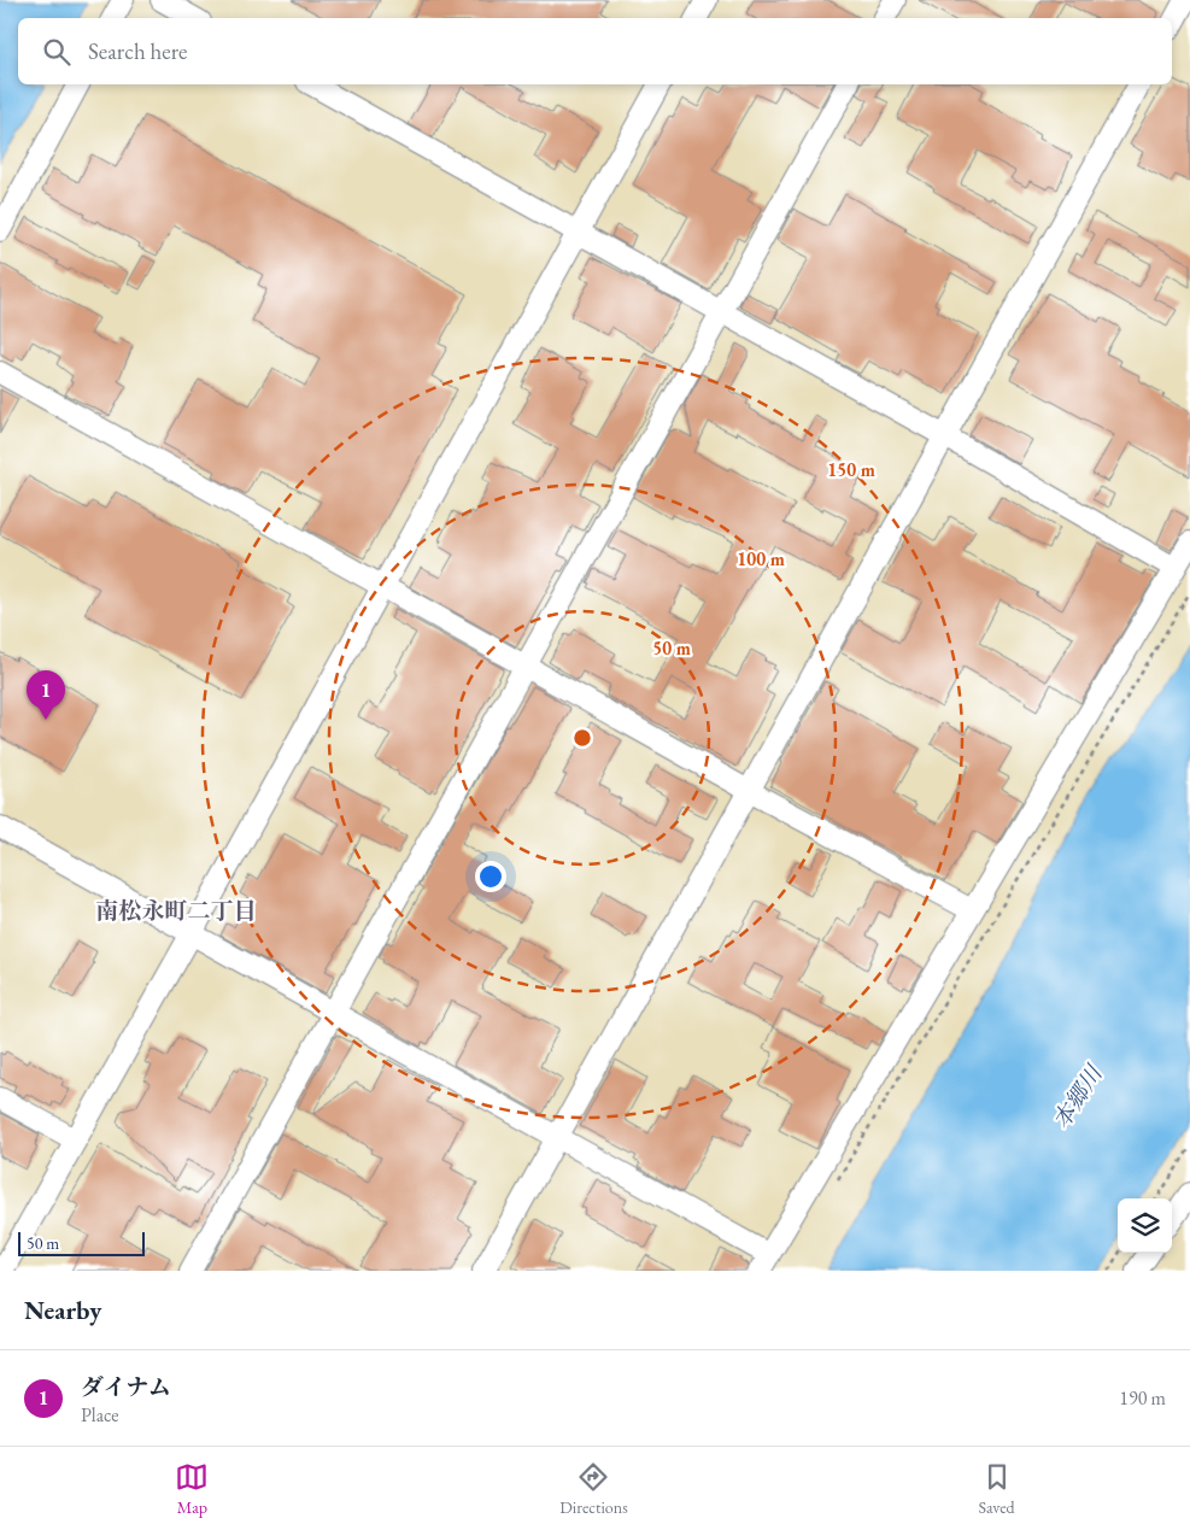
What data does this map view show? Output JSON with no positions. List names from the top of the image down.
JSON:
{
  "districts": ["南松永町二丁目"],
  "water": ["本郷川"],
  "scale_bar": "50 m",
  "page": {
    "search": "Search here",
    "pins": "1",
    "scale": "50 m",
    "heading": "Nearby",
    "list": [
      {
        "mark": "1",
        "name": "ダイナム",
        "note": "Place",
        "value": "190 m"
      }
    ],
    "nav": ["Map", "Directions", "Saved"]
  },
  "rings": ["150 m", "100 m", "50 m"]
}
